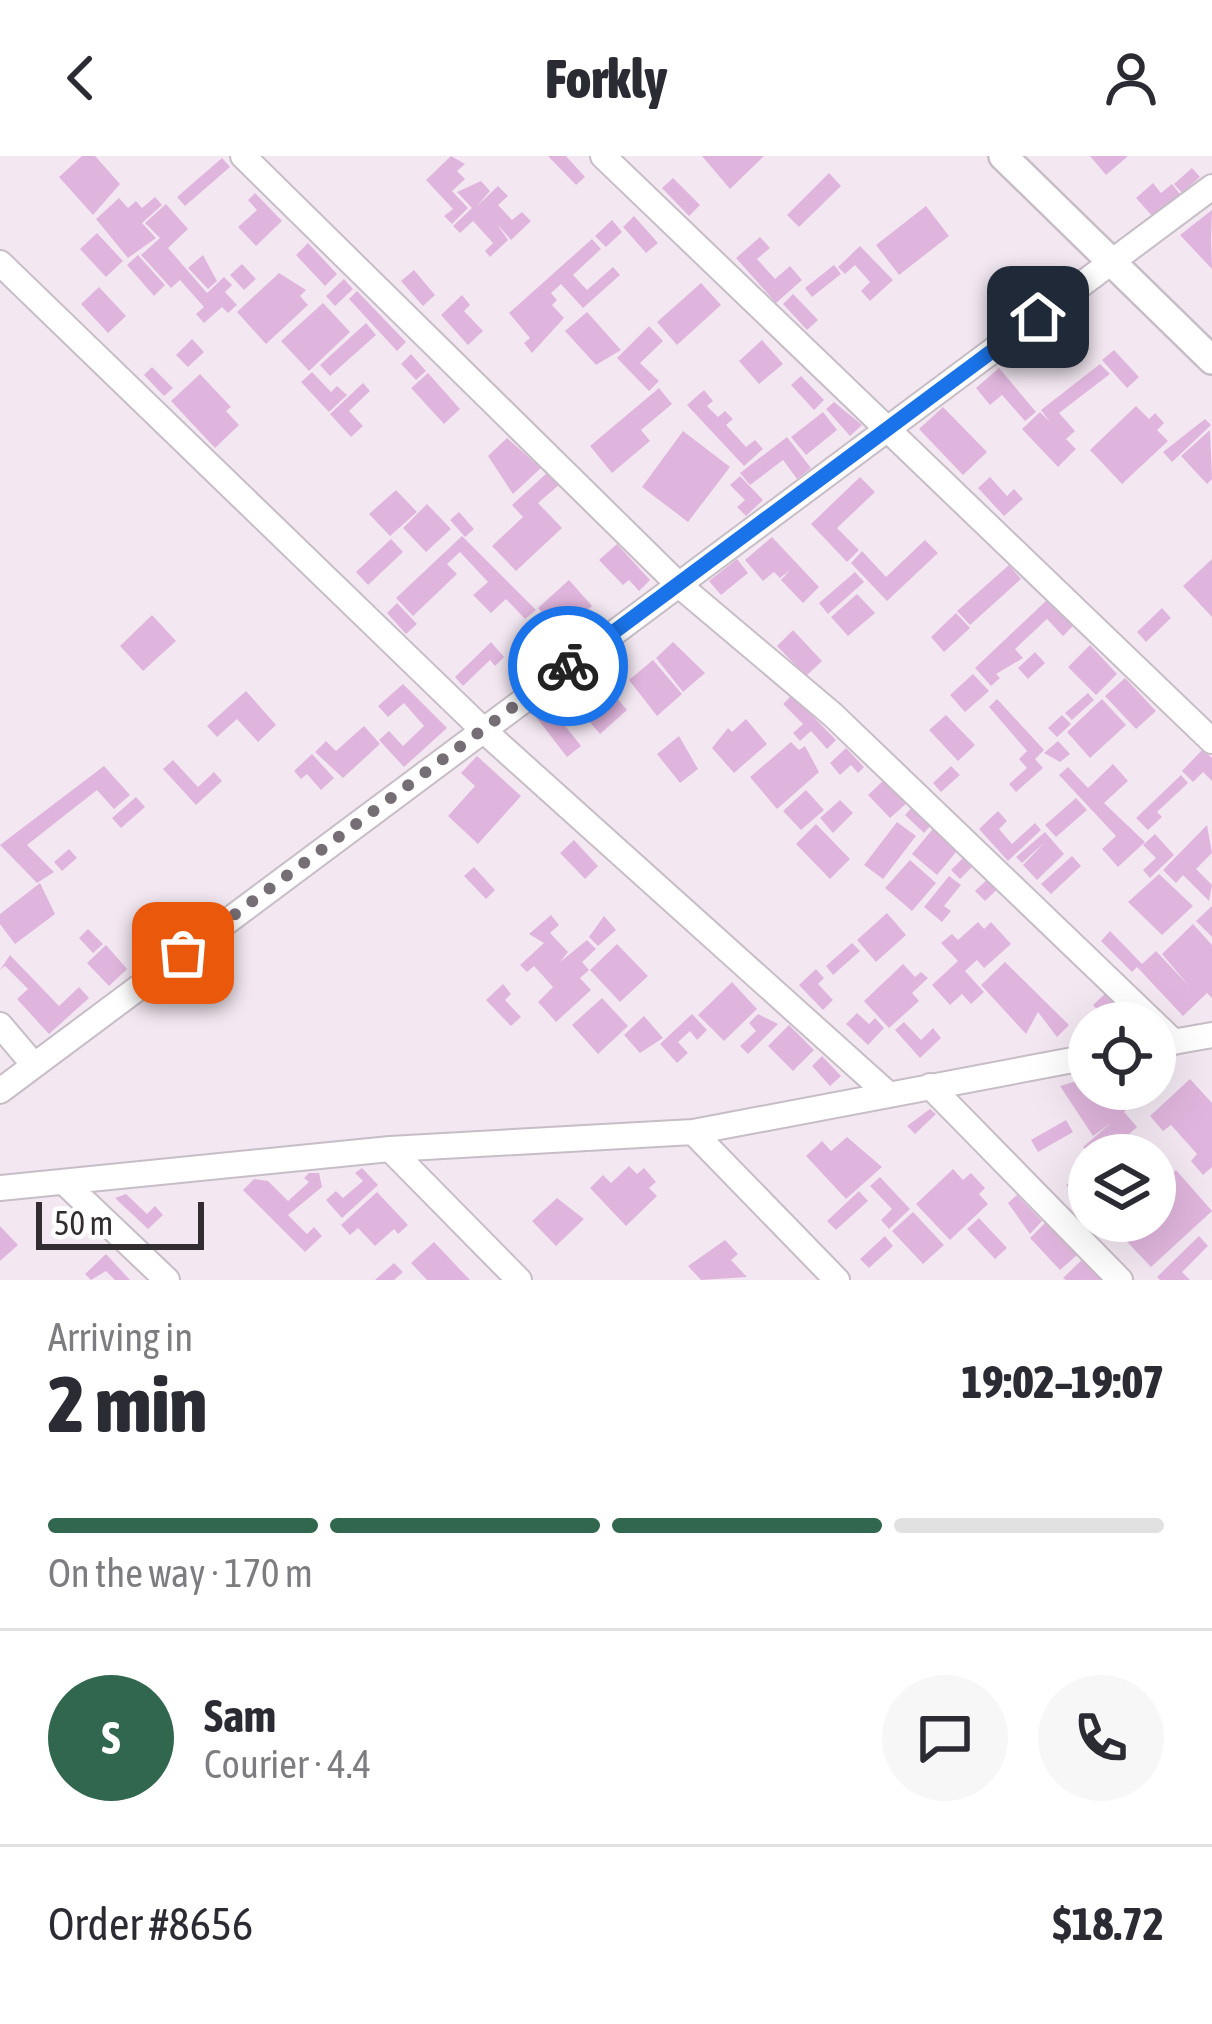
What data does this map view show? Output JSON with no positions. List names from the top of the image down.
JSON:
{
  "scale_bar": "50 m",
  "page": {
    "header": "Forkly",
    "scale": "50 m",
    "heading": ["2 min", "Arriving in", "19:02–19:07"],
    "panel": [
      "Sam",
      "Courier · 4.4",
      "Order #8656",
      "$18.72"
    ],
    "bar": "On the way · 170 m",
    "round": "S"
  }
}
